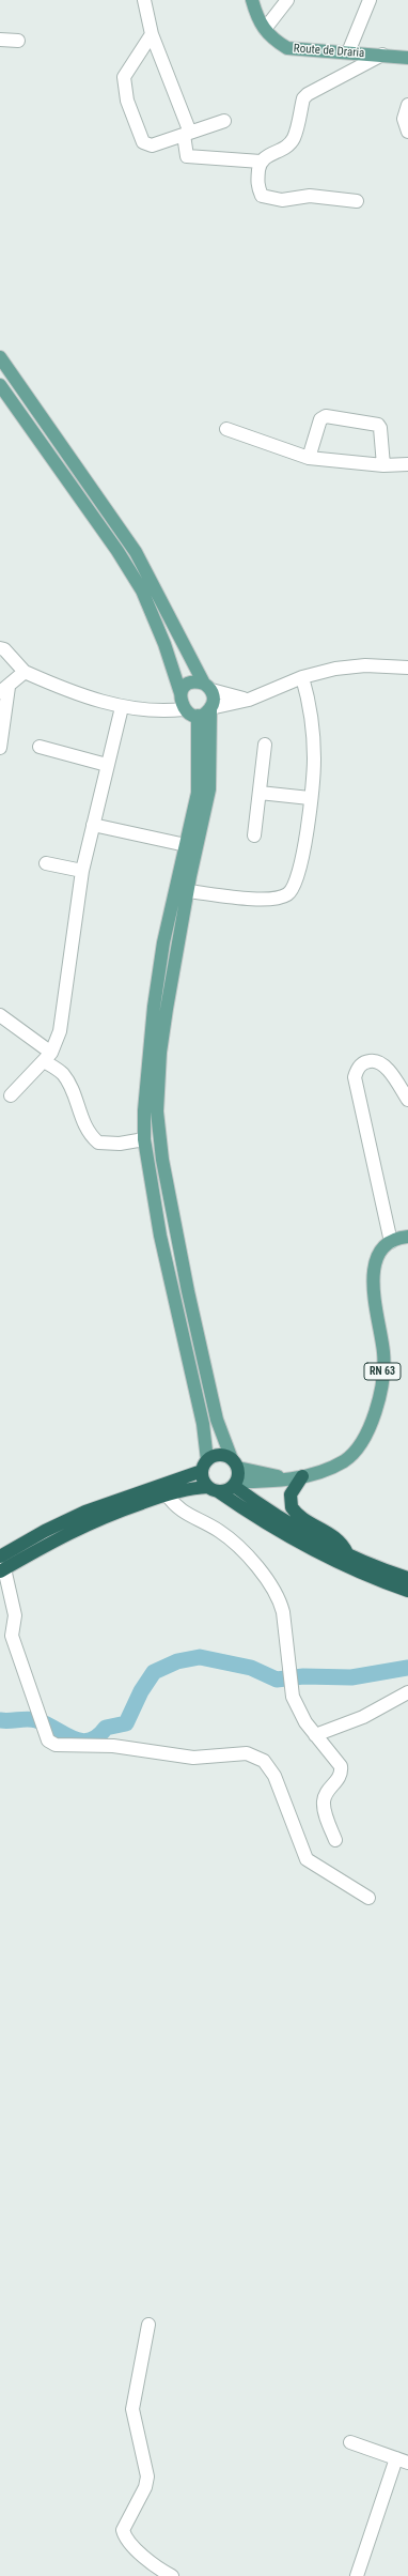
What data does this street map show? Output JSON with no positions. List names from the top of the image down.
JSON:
{
  "streets": {
    "main road": ["Route de Draria", "RN 63"]
  }
}
